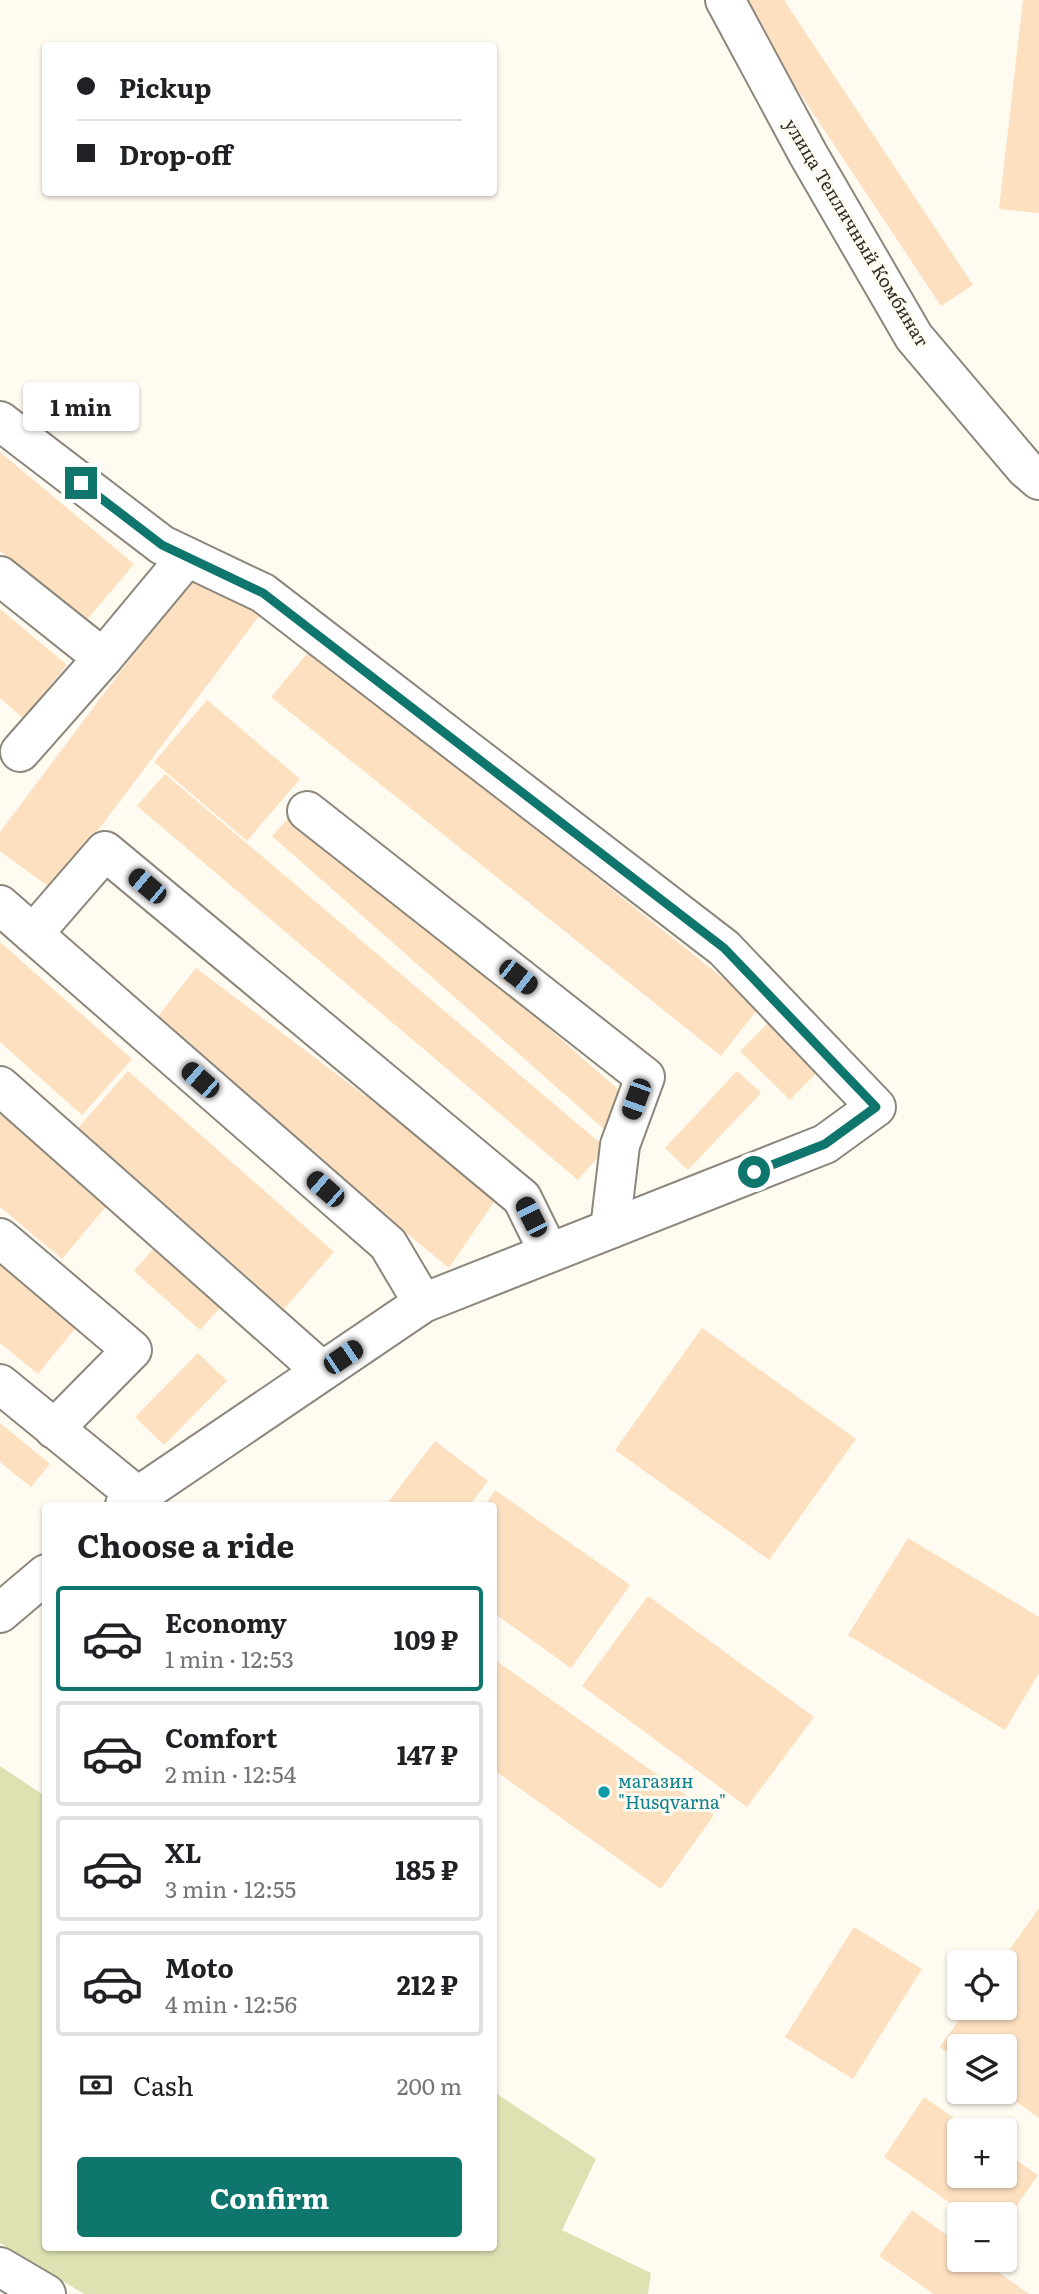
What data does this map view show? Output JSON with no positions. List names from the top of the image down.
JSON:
{
  "streets": {
    "street": ["улица Тепличный Комбинат"]
  },
  "places": ["магазин \"Husqvarna\""],
  "page": {
    "banner": ["Pickup", "Drop-off"],
    "bubble": "1 min",
    "heading": "Choose a ride",
    "list": [
      {
        "name": "Economy",
        "note": "1 min · 12:53",
        "value": "109 ₽"
      },
      {
        "name": "Comfort",
        "note": "2 min · 12:54",
        "value": "147 ₽"
      },
      {
        "name": "XL",
        "note": "3 min · 12:55",
        "value": "185 ₽"
      },
      {
        "name": "Moto",
        "note": "4 min · 12:56",
        "value": "212 ₽"
      }
    ],
    "map_buttons": ["+", "−"],
    "pay": ["Cash", "200 m"],
    "buttons": "Confirm"
  }
}
